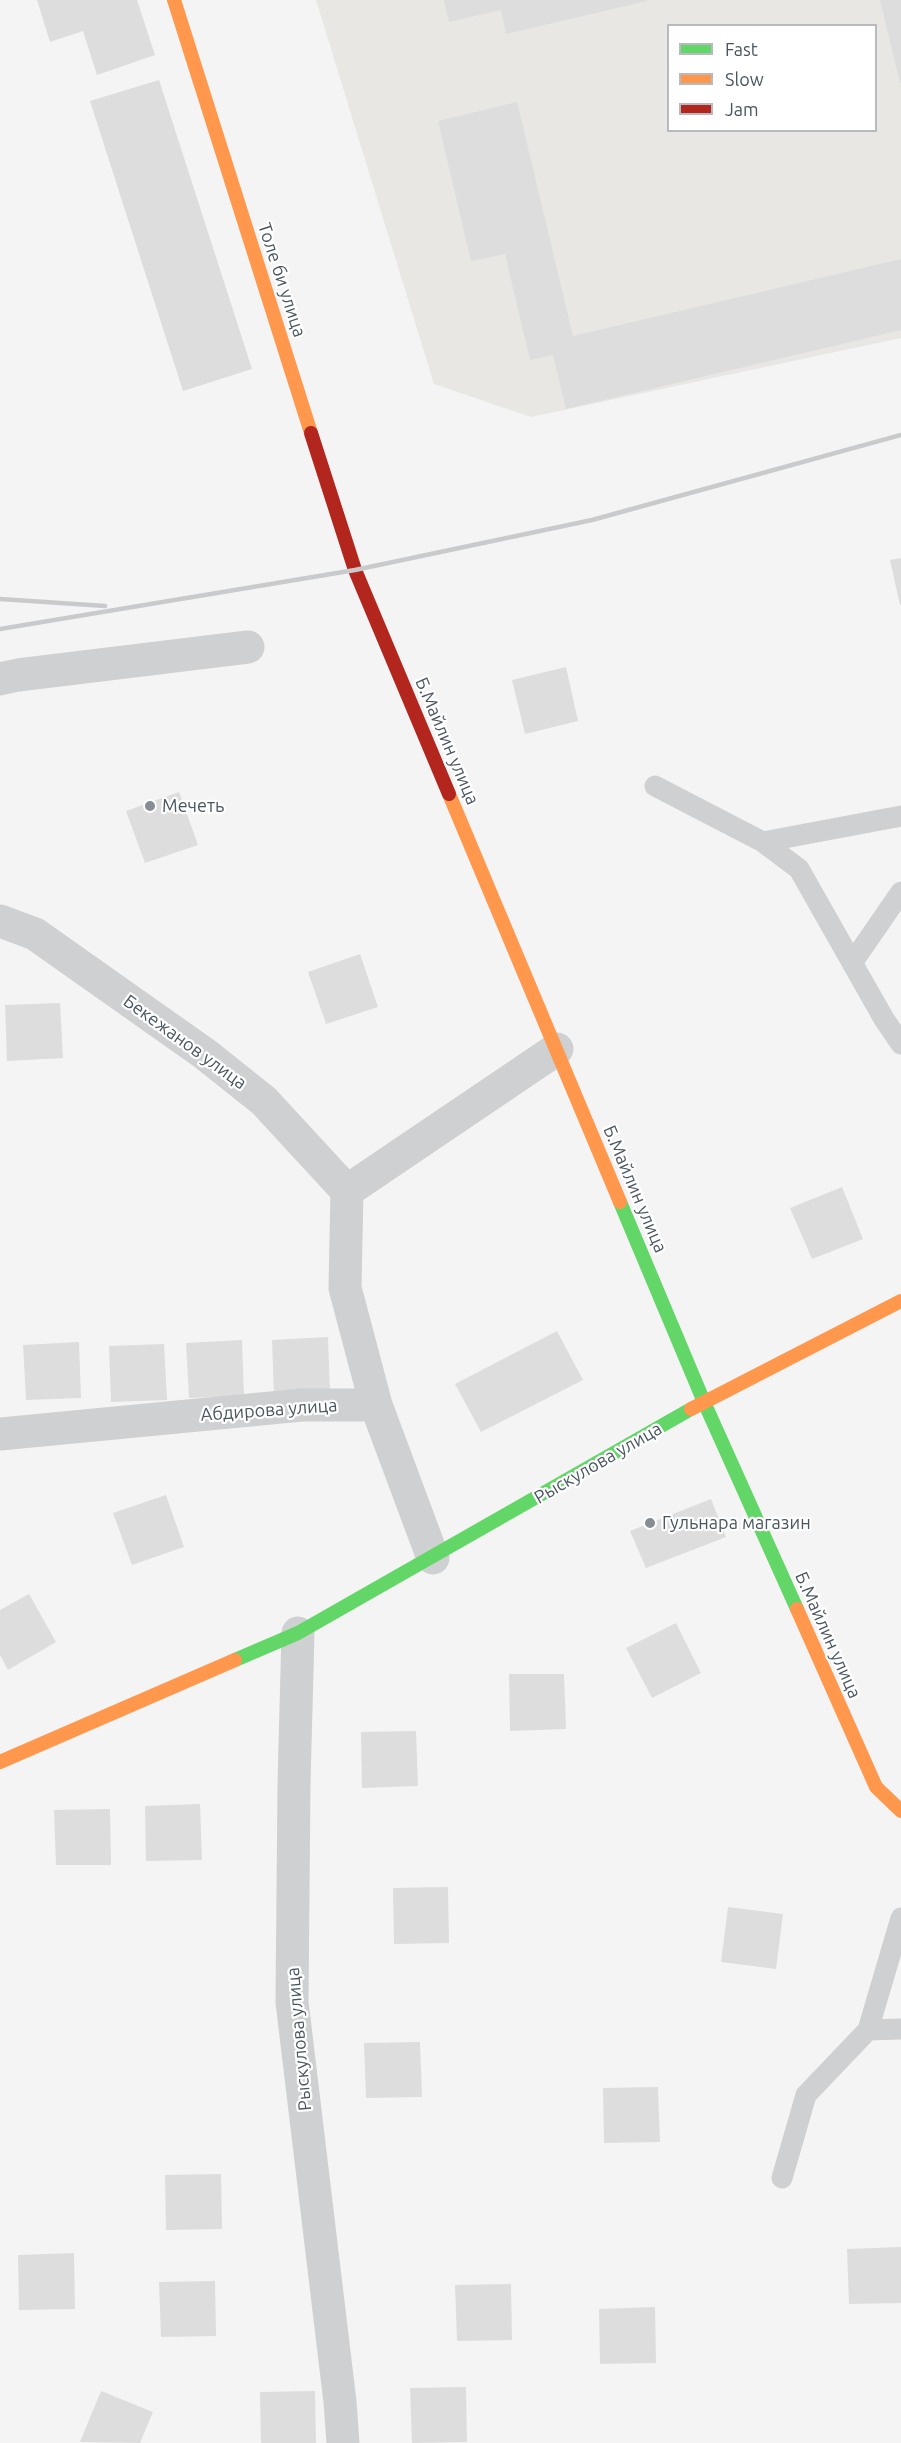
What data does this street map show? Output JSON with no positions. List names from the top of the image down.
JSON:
{
  "streets": {
    "street": [
      "Толе би улица",
      "Б.Майлин улица",
      "Бекежанов улица",
      "Абдирова улица",
      "Рыскулова улица"
    ]
  },
  "crossings": [
    ["Толе би улица", "Б.Майлин улица"],
    ["Б.Майлин улица", "Рыскулова улица"]
  ],
  "places": ["Мечеть", "Гульнара магазин"],
  "legend": ["Fast", "Slow", "Jam"]
}
